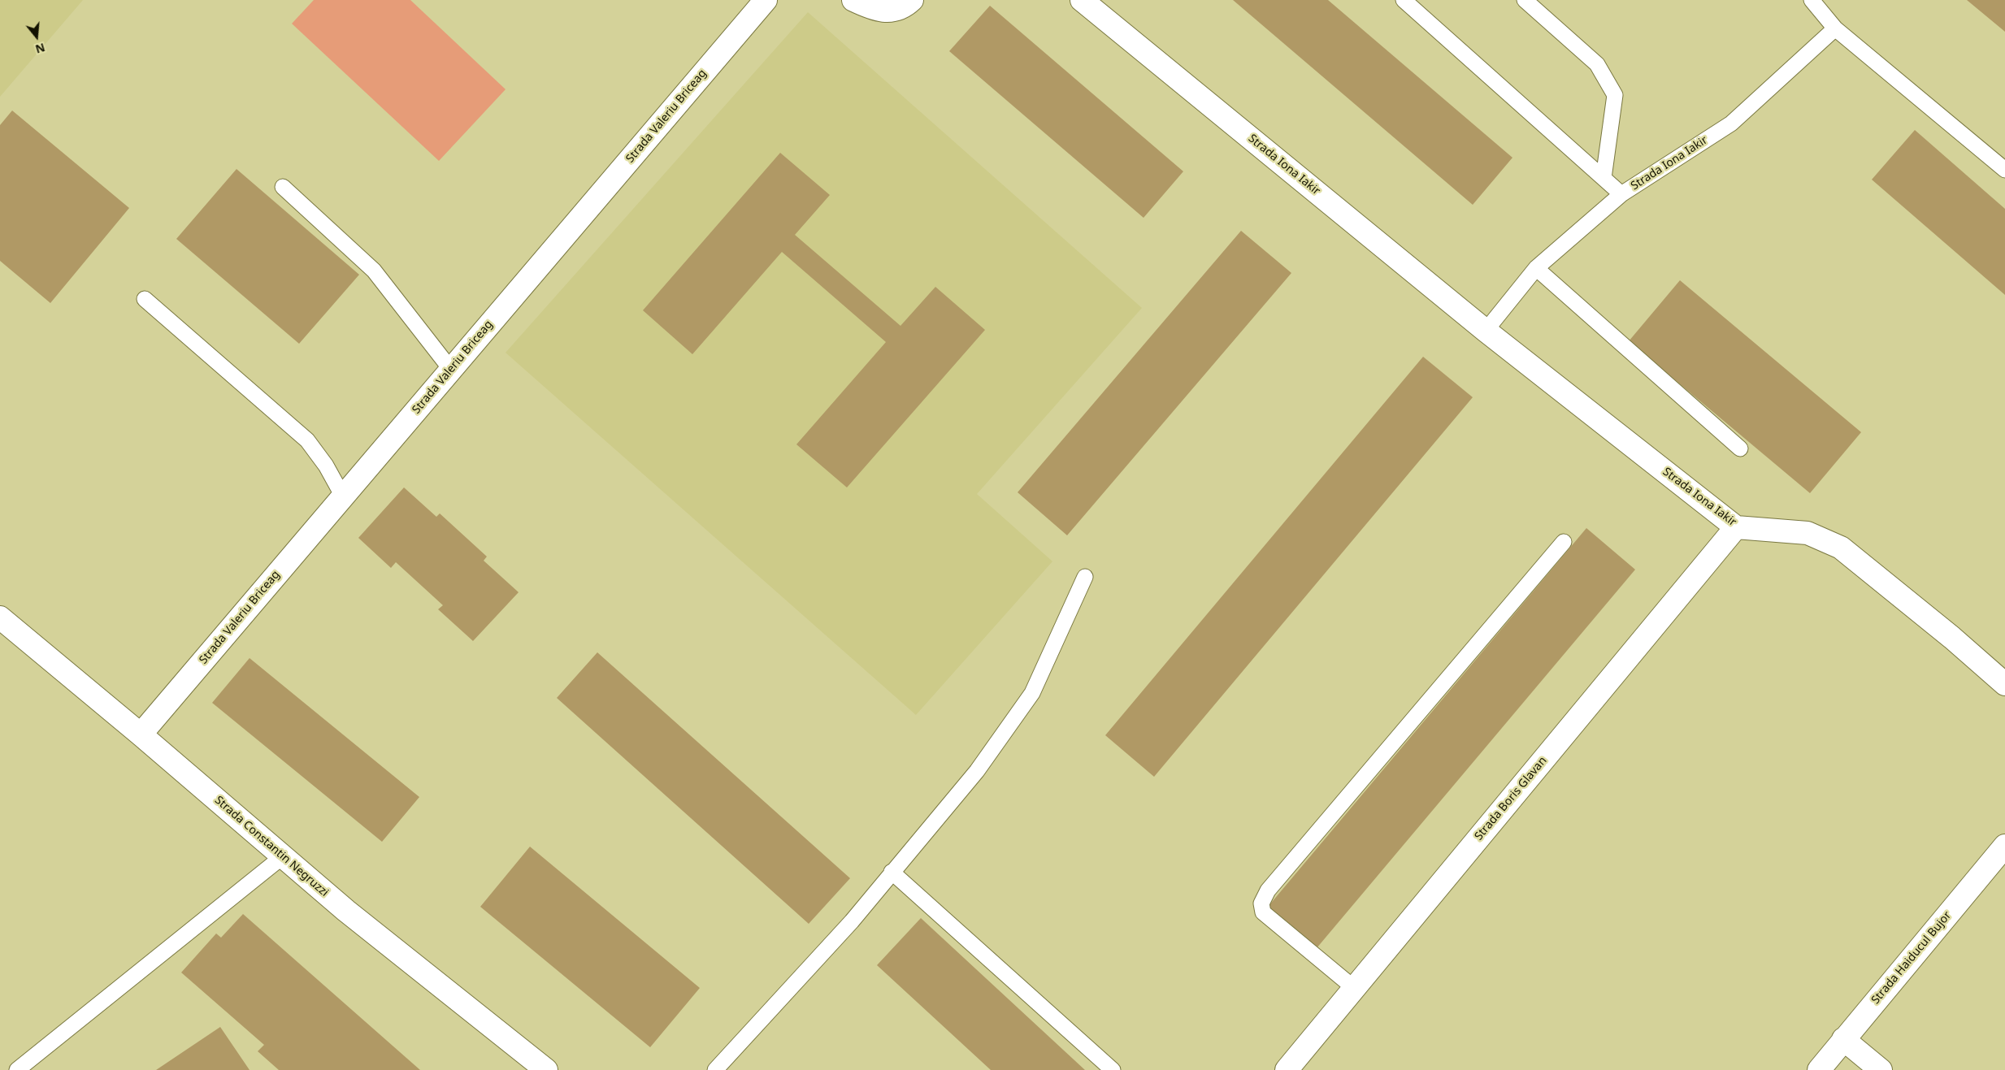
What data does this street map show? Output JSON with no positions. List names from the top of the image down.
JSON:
{
  "streets": {
    "street": [
      "Strada Valeriu Briceag",
      "Strada Iona Iakir",
      "Strada Boris Glavan",
      "Strada Constantin Negruzzi",
      "Strada Haiducul Bujor"
    ]
  },
  "crossings": [
    ["Strada Valeriu Briceag", "Strada Constantin Negruzzi"],
    ["Strada Iona Iakir", "Strada Boris Glavan"]
  ],
  "north": "bottom"
}
